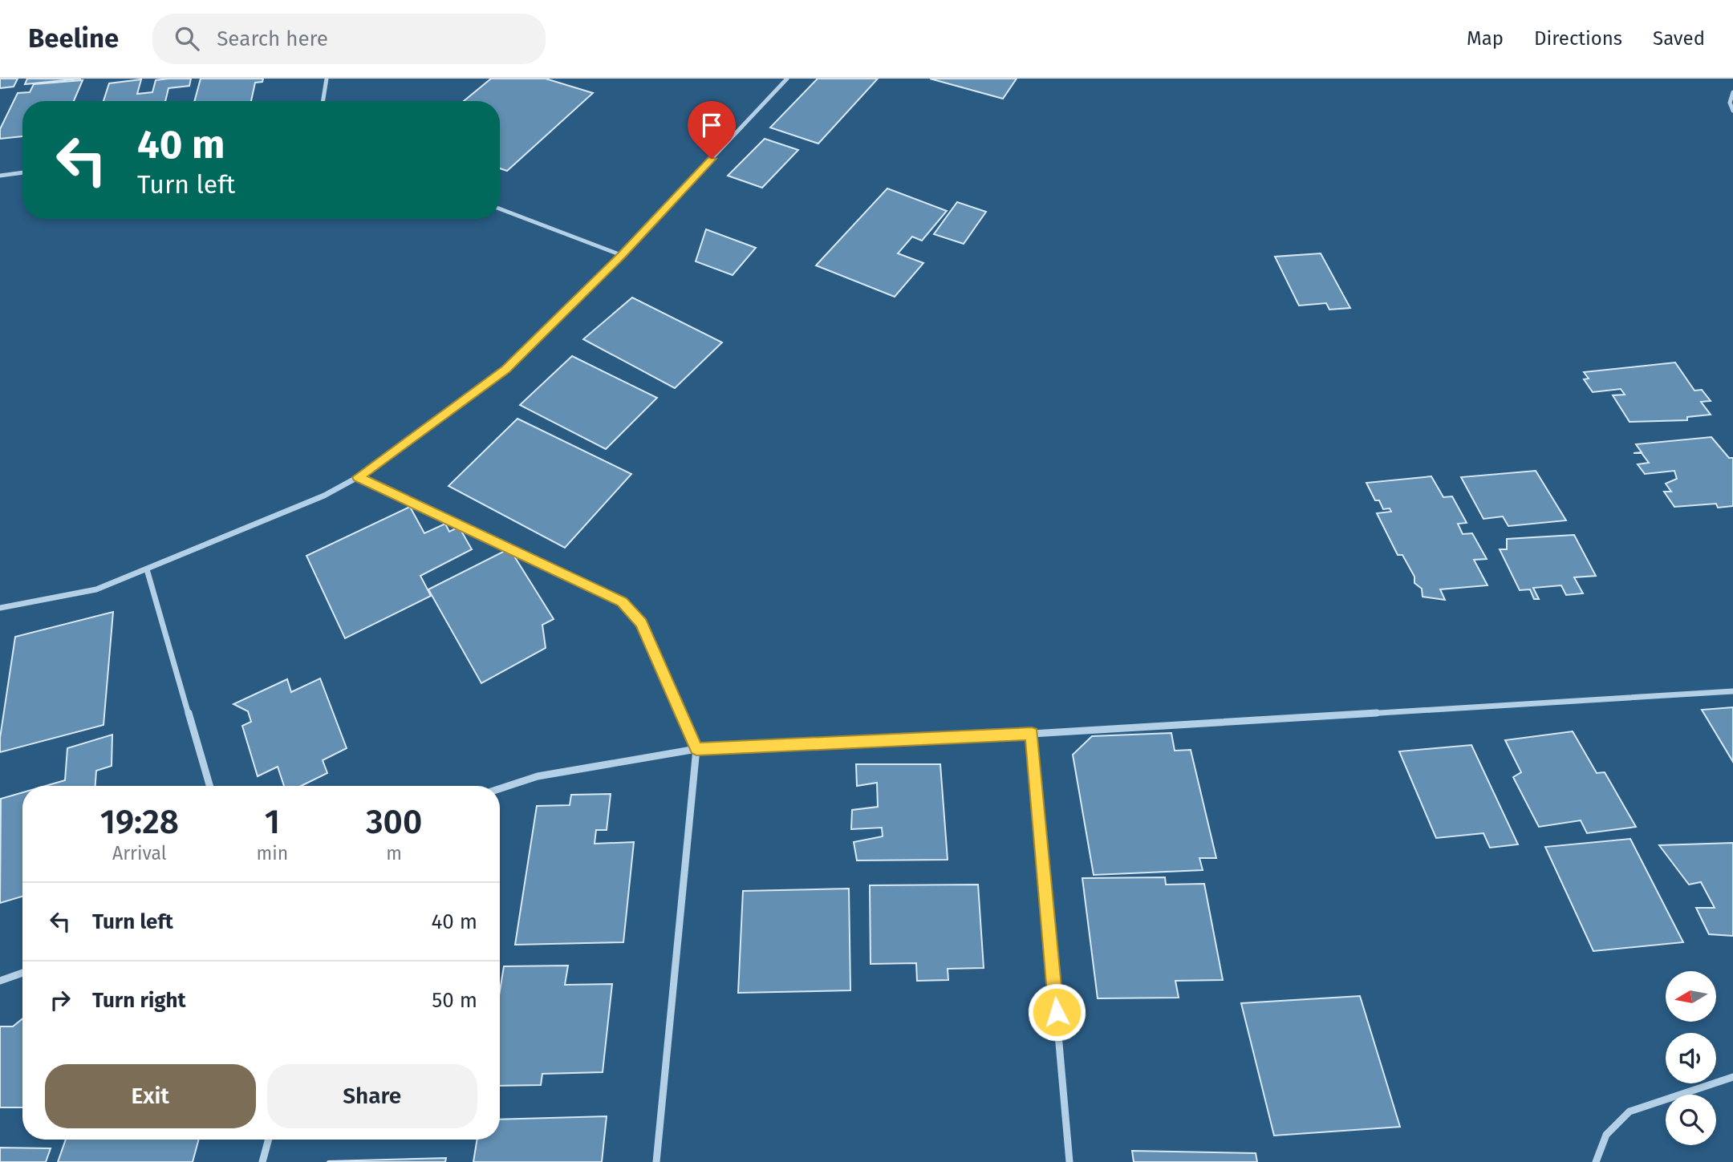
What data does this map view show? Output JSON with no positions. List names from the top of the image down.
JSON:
{
  "north": "left",
  "page": {
    "header": "Beeline",
    "search": "Search here",
    "nav": ["Map", "Directions", "Saved"],
    "turn": ["40 m", "Turn left"],
    "eta": [
      "19:28",
      "Arrival",
      "1",
      "min",
      "300",
      "m"
    ],
    "list": [
      {
        "name": "Turn left",
        "value": "40 m"
      },
      {
        "name": "Turn right",
        "value": "50 m"
      }
    ],
    "buttons": ["Exit", "Share"]
  }
}
